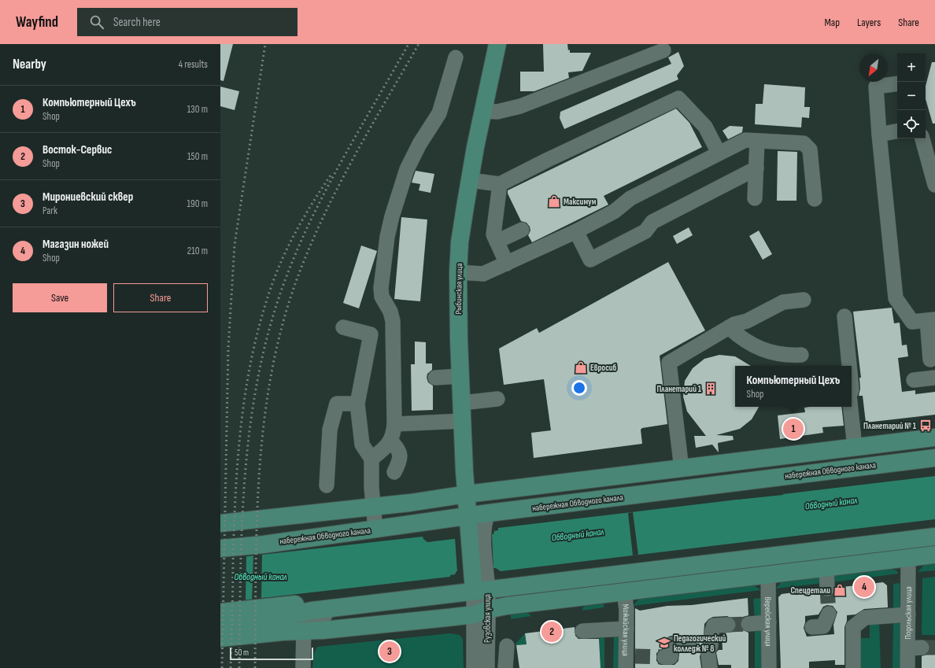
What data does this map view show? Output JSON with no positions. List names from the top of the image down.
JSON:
{
  "streets": {
    "main road": ["Рыбинская улица", "набережная Обводного канала", "Рузовская улица"],
    "street": ["Подольская улица", "Верейская улица", "Можайская улица"]
  },
  "crossings": [
    ["Рыбинская улица", "набережная Обводного канала"],
    ["Рыбинская улица", "Рузовская улица"]
  ],
  "water": ["Обводный канал"],
  "places": {
    "shop": ["Максимум", "Евросиб", "Спецдетали"],
    "building": ["Планетарий 1"],
    "bus stop": ["Планетарий № 1"],
    "school or university": ["Педагогический колледж № 8"]
  },
  "scale_bar": "50 m",
  "north": "bottom left",
  "page": {
    "header": "Wayfind",
    "search": "Search here",
    "nav": ["Map", "Layers", "Share"],
    "heading": ["Nearby", "4 results"],
    "map_buttons": ["+", "−"],
    "list": [
      {
        "mark": "1",
        "name": "Компьютерный Цехъ",
        "note": "Shop",
        "value": "130 m"
      },
      {
        "mark": "2",
        "name": "Восток-Сервис",
        "note": "Shop",
        "value": "150 m"
      },
      {
        "mark": "3",
        "name": "Мирониевский сквер",
        "note": "Park",
        "value": "190 m"
      },
      {
        "mark": "4",
        "name": "Магазин ножей",
        "note": "Shop",
        "value": "210 m"
      }
    ],
    "buttons": ["Save", "Share"],
    "popup": ["Компьютерный Цехъ", "Shop"],
    "pins": [
      "1",
      "4",
      "2",
      "3"
    ],
    "scale": "50 m"
  }
}
